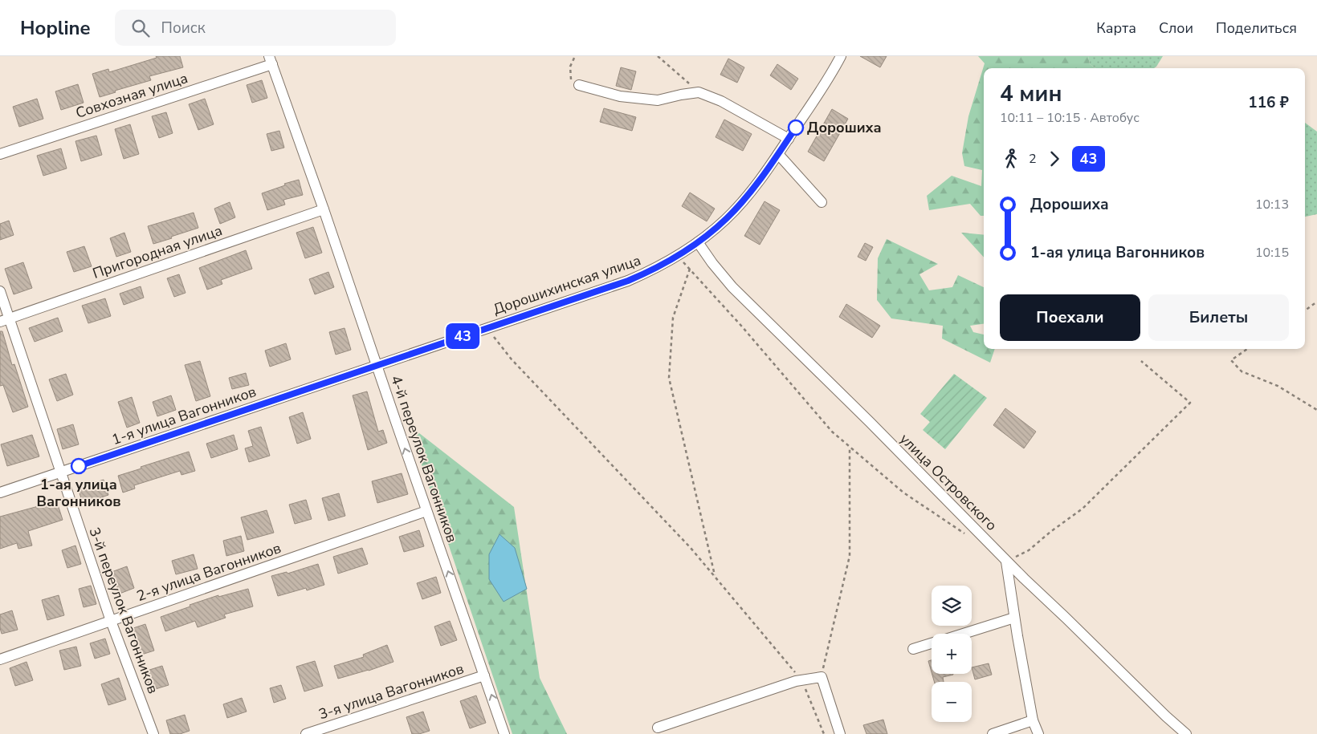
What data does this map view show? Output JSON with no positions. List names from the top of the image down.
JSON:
{
  "streets": {
    "street": [
      "Совхозная улица",
      "Пригородная улица",
      "Дорошихинская улица",
      "1-я улица Вагонников",
      "4-й переулок Вагонников",
      "улица Островского",
      "2-я улица Вагонников",
      "3-й переулок Вагонников",
      "3-я улица Вагонников"
    ]
  },
  "crossings": [
    ["Совхозная улица", "4-й переулок Вагонников"],
    ["Пригородная улица", "4-й переулок Вагонников"],
    ["Пригородная улица", "3-й переулок Вагонников"],
    ["Дорошихинская улица", "1-я улица Вагонников"],
    ["Дорошихинская улица", "4-й переулок Вагонников"],
    ["Дорошихинская улица", "улица Островского"],
    ["1-я улица Вагонников", "4-й переулок Вагонников"],
    ["1-я улица Вагонников", "3-й переулок Вагонников"],
    ["4-й переулок Вагонников", "2-я улица Вагонников"],
    ["4-й переулок Вагонников", "3-я улица Вагонников"],
    ["2-я улица Вагонников", "3-й переулок Вагонников"]
  ],
  "one_way": ["4-й переулок Вагонников"],
  "places": ["Дорошиха", "1-ая улица Вагонников"],
  "lines": ["bus line 43"],
  "page": {
    "header": "Hopline",
    "search": "Поиск",
    "nav": ["Карта", "Слои", "Поделиться"],
    "on_map": "43",
    "heading": ["4 мин", "10:11 – 10:15 · Автобус", "116 ₽"],
    "legs": ["2", "43"],
    "list": [
      {
        "name": "Дорошиха",
        "value": "10:13"
      },
      {
        "name": "1-ая улица Вагонников",
        "value": "10:15"
      }
    ],
    "buttons": ["Поехали", "Билеты"],
    "map_buttons": ["+", "−"]
  }
}
